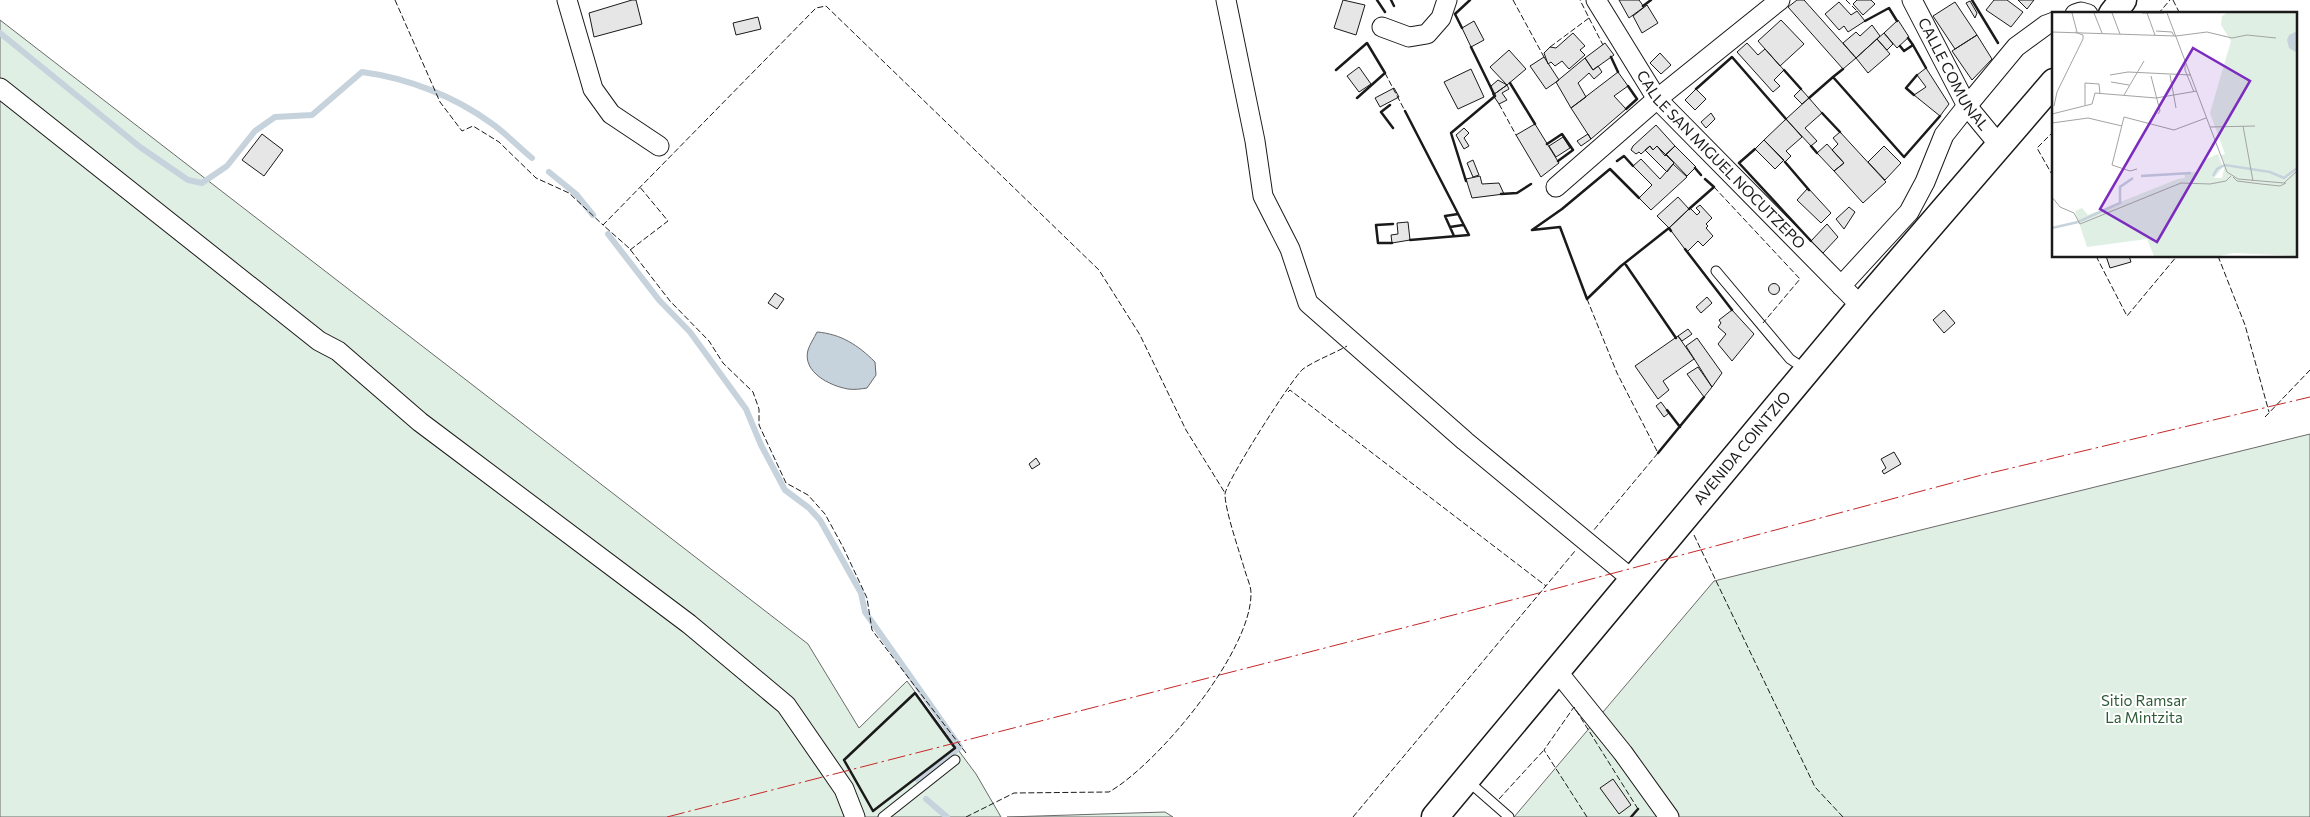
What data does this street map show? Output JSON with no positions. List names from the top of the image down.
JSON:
{
  "streets": {
    "main road": ["AVENIDA COINTZIO"],
    "street": ["CALLE COMUNAL", "CALLE SAN MIGUEL NOCUTZEPO"]
  },
  "crossings": [
    ["CALLE COMUNAL", "AVENIDA COINTZIO"],
    ["CALLE SAN MIGUEL NOCUTZEPO", "AVENIDA COINTZIO"]
  ],
  "parks": ["Sitio Ramsar La Mintzita"]
}
